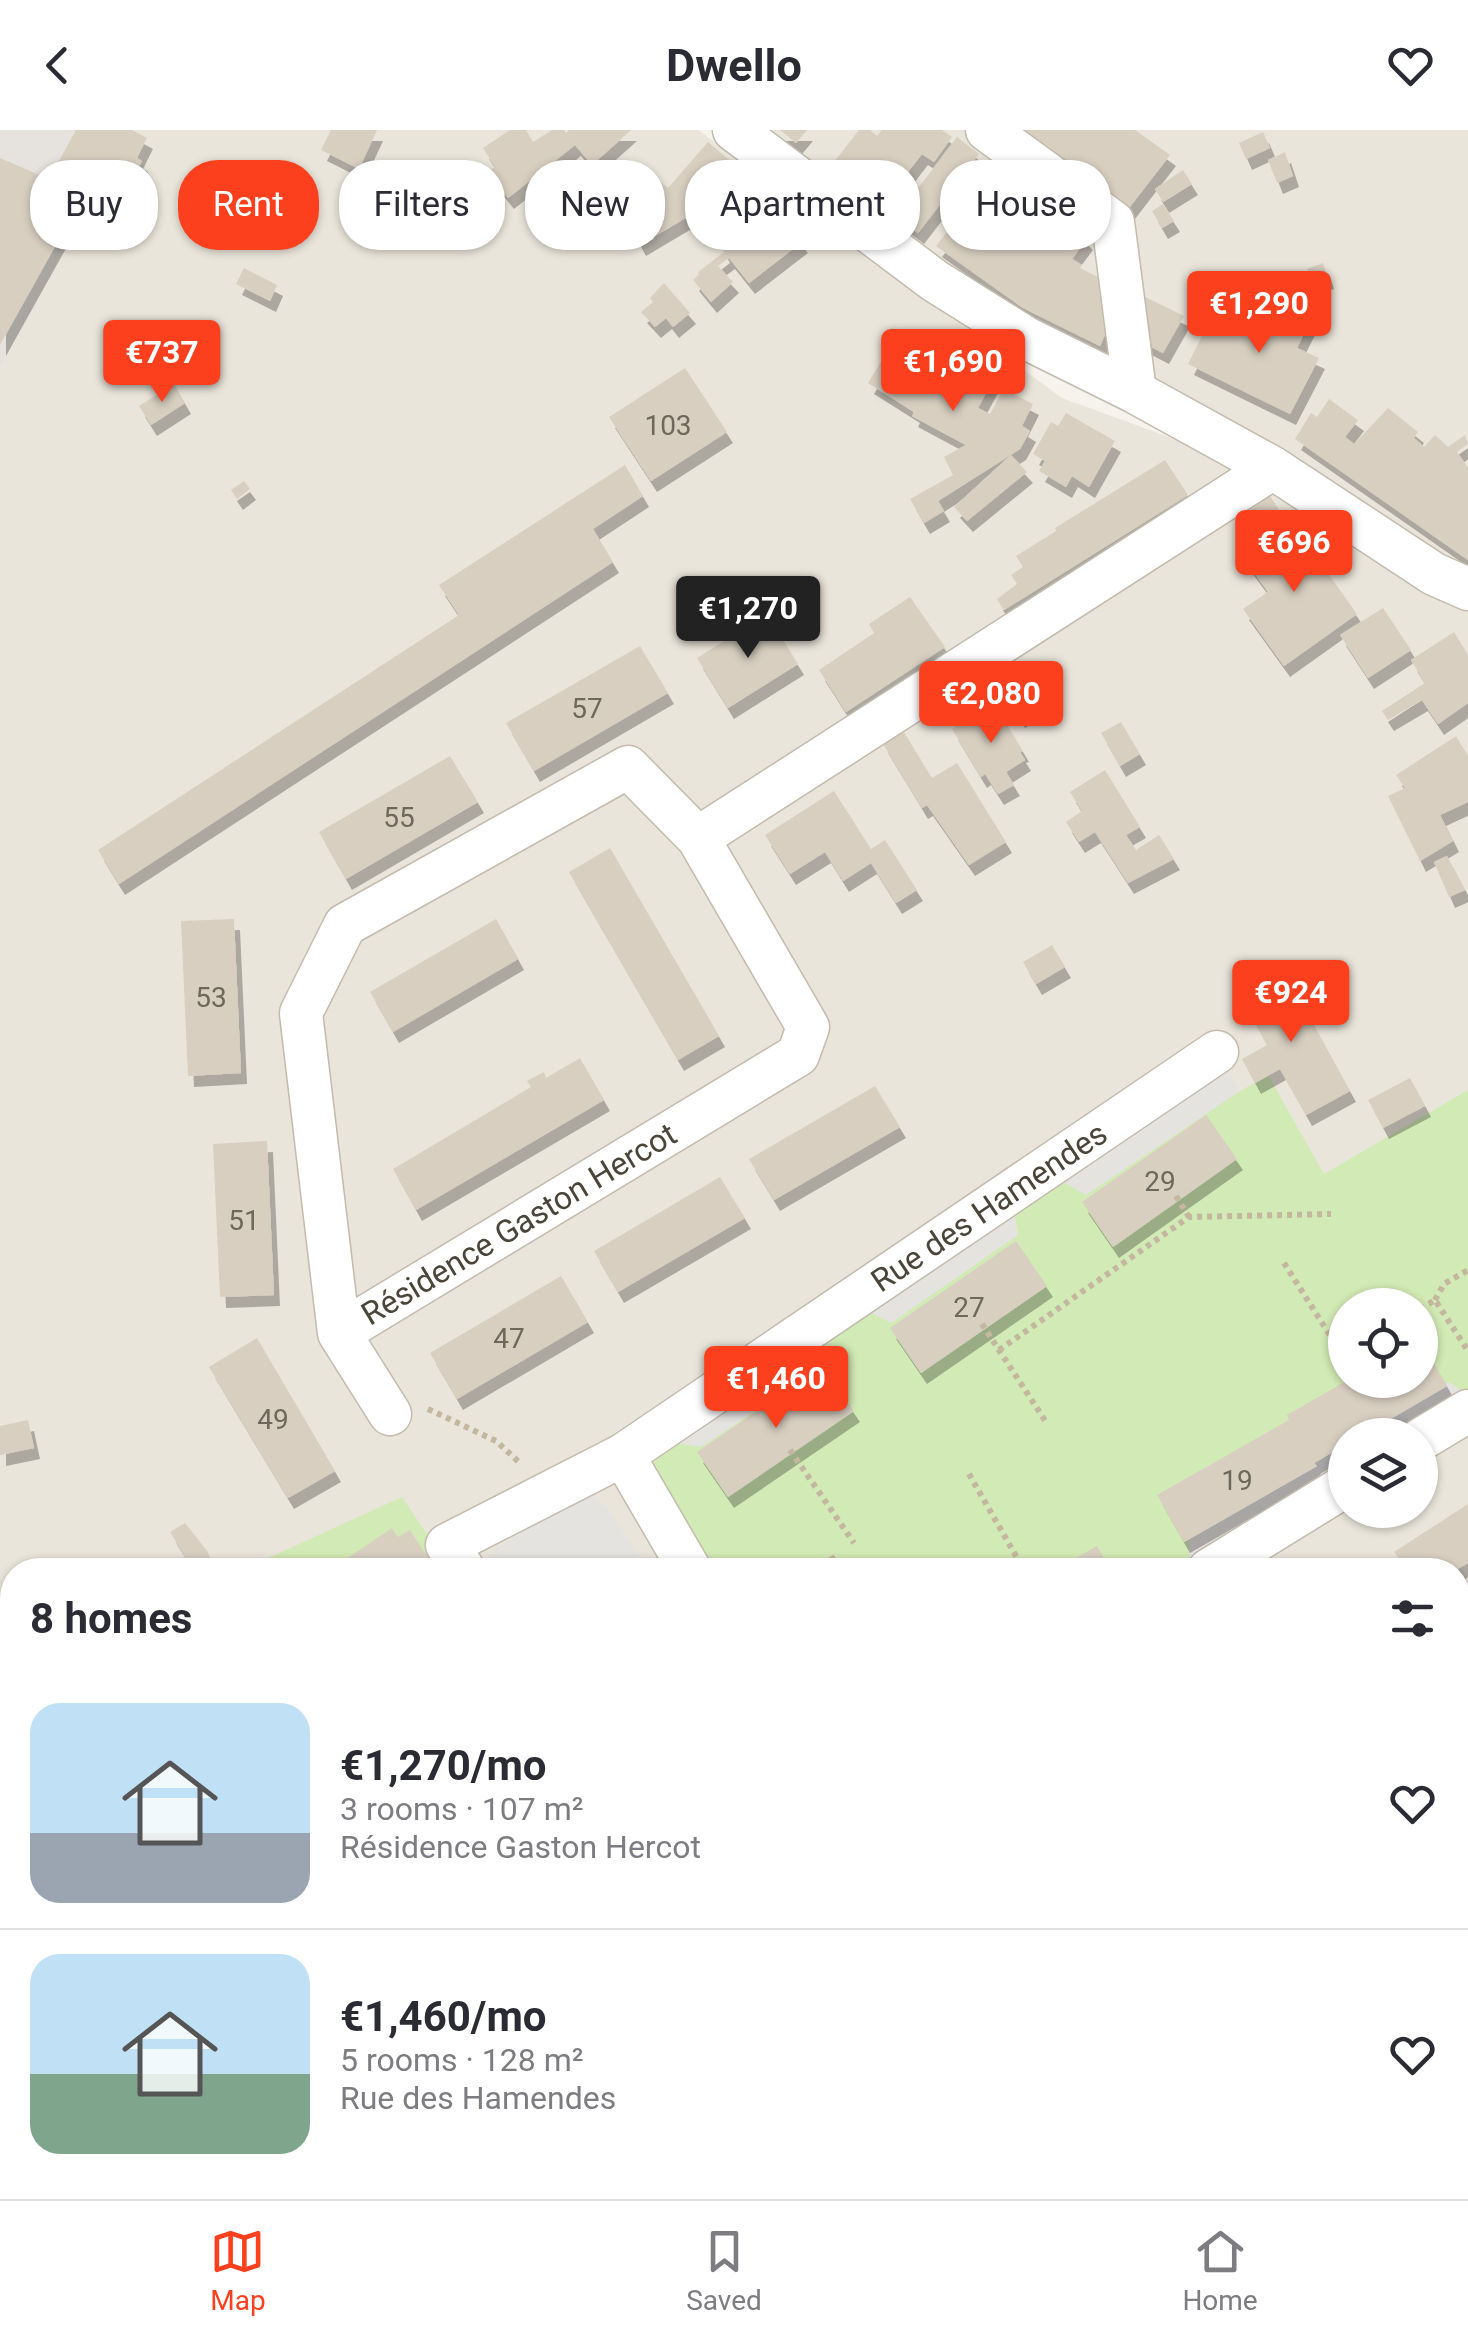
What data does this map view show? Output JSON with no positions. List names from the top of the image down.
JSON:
{
  "streets": {
    "street": ["Rue des Hamendes", "Résidence Gaston Hercot"]
  },
  "house_numbers": [
    "103",
    "57",
    "55",
    "53",
    "29",
    "51",
    "27",
    "47",
    "49",
    "19"
  ],
  "page": {
    "header": "Dwello",
    "chip": [
      "Buy",
      "Rent",
      "Filters",
      "New",
      "Apartment",
      "House"
    ],
    "price": [
      "€1,290",
      "€737",
      "€1,690",
      "€696",
      "€1,270",
      "€2,080",
      "€924",
      "€1,460"
    ],
    "heading": "8 homes",
    "list": [
      {
        "name": "€1,270/mo",
        "note": "3 rooms · 107 m² · Résidence Gaston Hercot"
      },
      {
        "name": "€1,460/mo",
        "note": "5 rooms · 128 m² · Rue des Hamendes"
      }
    ],
    "tabs": ["Map", "Saved", "Home"]
  }
}
